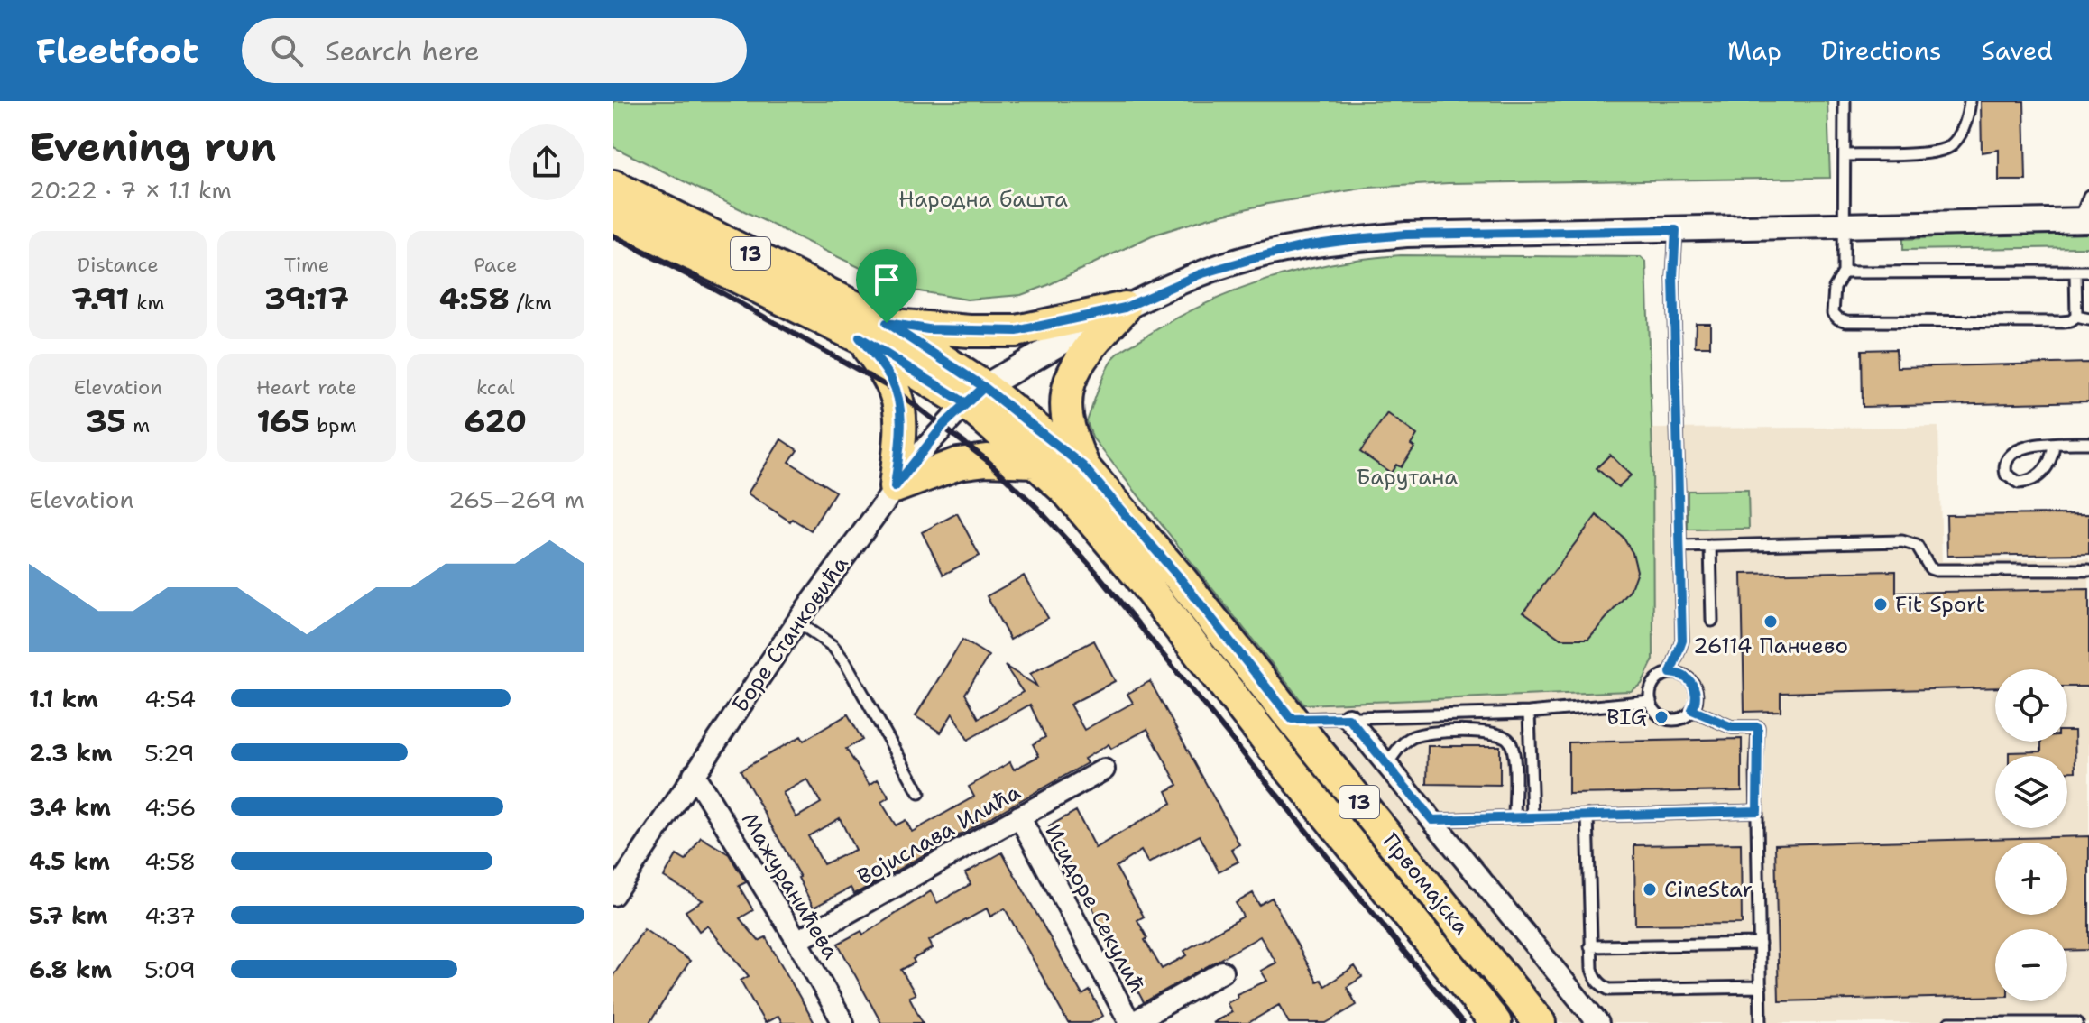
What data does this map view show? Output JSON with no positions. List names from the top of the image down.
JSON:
{
  "streets": {
    "main road": ["13", "Првомајска"],
    "street": [
      "Боре Станковића",
      "Војислава Илића",
      "Мажуранићева",
      "Исидоре Секулић"
    ]
  },
  "crossings": [
    ["Боре Станковића", "Првомајска"],
    ["Боре Станковића", "Мажуранићева"],
    ["Војислава Илића", "Мажуранићева"],
    ["Војислава Илића", "Исидоре Секулић"]
  ],
  "parks": ["Народна башта", "Барутана"],
  "places": [
    "Fit Sport",
    "26114 Панчево",
    "BIG",
    "CineStar"
  ],
  "page": {
    "header": "Fleetfoot",
    "search": "Search here",
    "nav": ["Map", "Directions", "Saved"],
    "heading": ["Evening run", "20:22 · 7 × 1.1 km"],
    "stats": [
      ["Distance", "7.91 km"],
      ["Time", "39:17"],
      ["Pace", "4:58 /km"],
      ["Elevation", "35 m"],
      ["Heart rate", "165 bpm"],
      ["kcal", "620"]
    ],
    "chart": ["Elevation", "265–269 m"],
    "map_buttons": ["+", "−"],
    "list": [
      {
        "name": "1.1 km",
        "note": "4:54"
      },
      {
        "name": "2.3 km",
        "note": "5:29"
      },
      {
        "name": "3.4 km",
        "note": "4:56"
      },
      {
        "name": "4.5 km",
        "note": "4:58"
      },
      {
        "name": "5.7 km",
        "note": "4:37"
      },
      {
        "name": "6.8 km",
        "note": "5:09"
      }
    ]
  }
}
